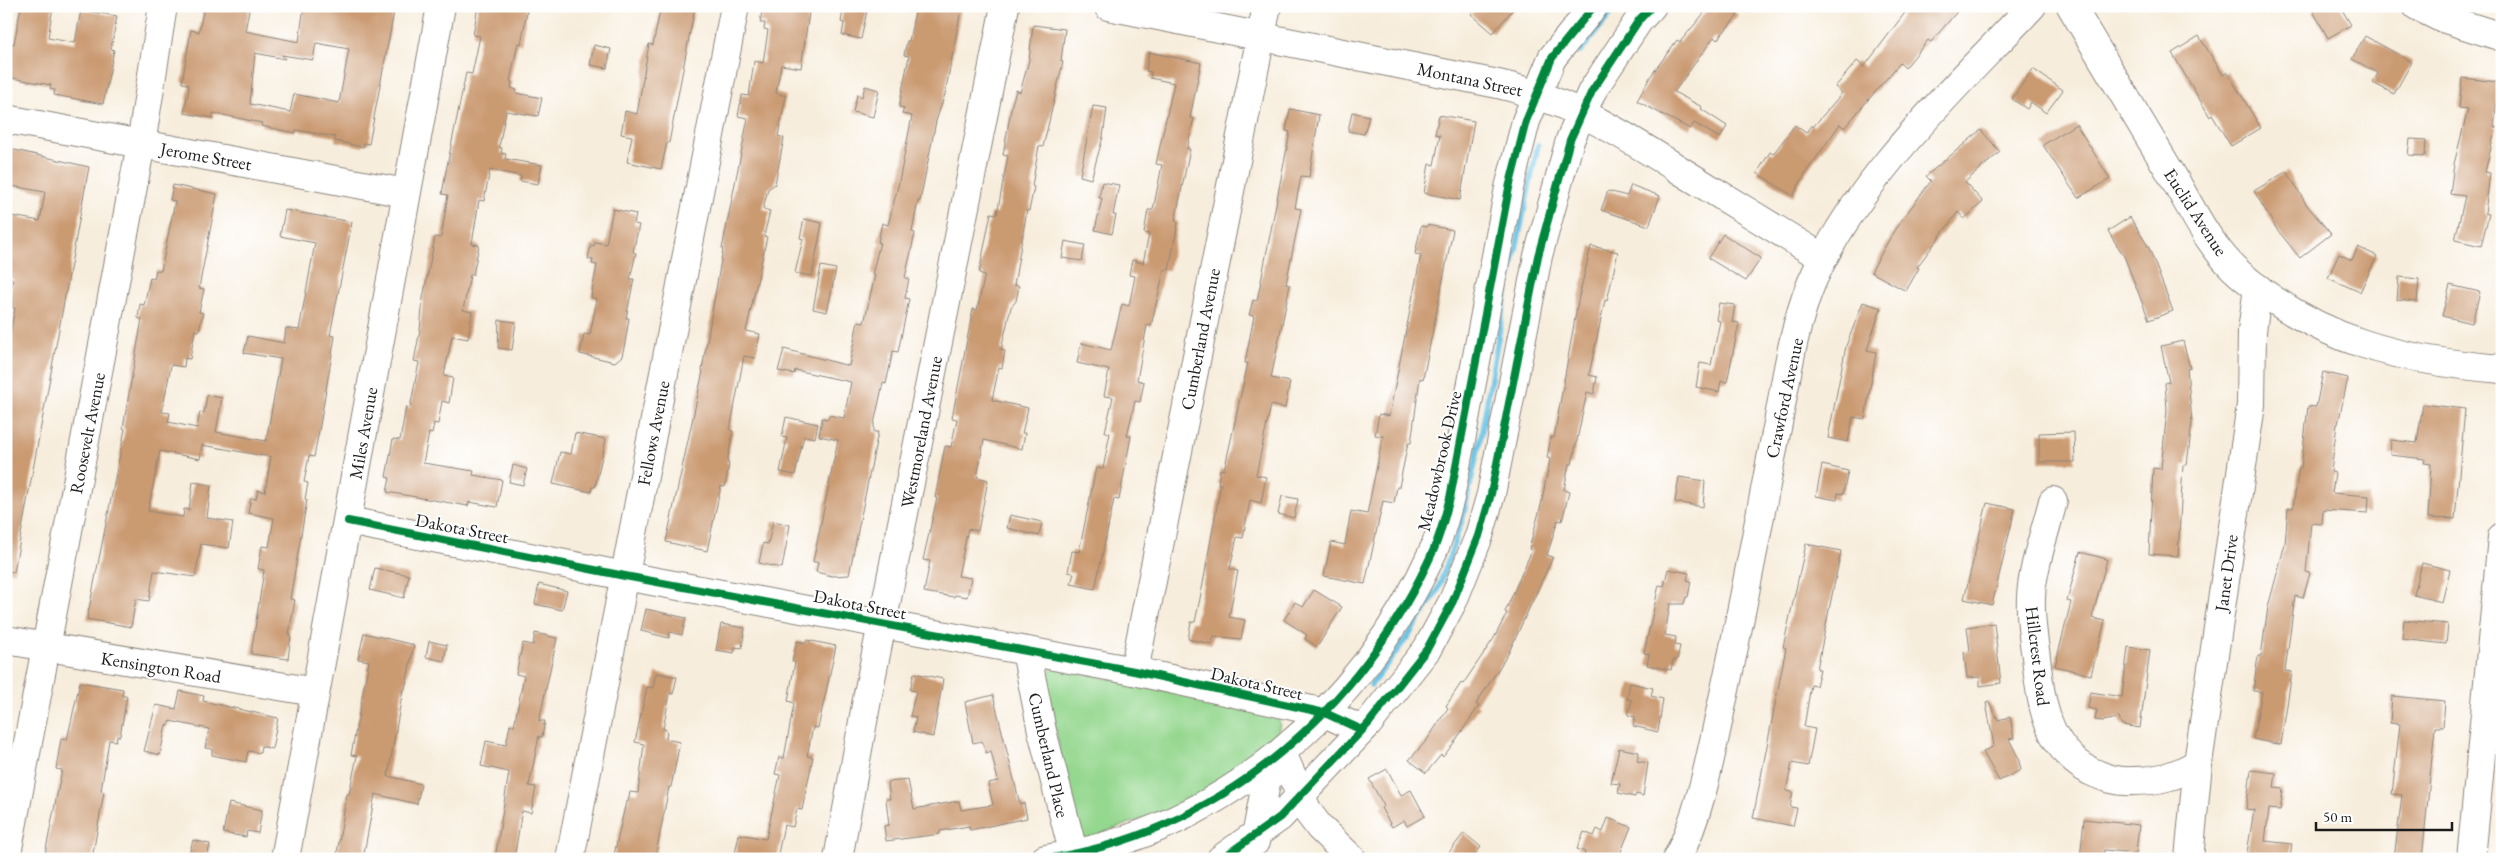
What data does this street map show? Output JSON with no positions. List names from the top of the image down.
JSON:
{
  "streets": {
    "street": [
      "Montana Street",
      "Jerome Street",
      "Euclid Avenue",
      "Cumberland Avenue",
      "Crawford Avenue",
      "Westmoreland Avenue",
      "Roosevelt Avenue",
      "Miles Avenue",
      "Fellows Avenue",
      "Meadowbrook Drive",
      "Dakota Street",
      "Janet Drive",
      "Hillcrest Road",
      "Kensington Road",
      "Cumberland Place"
    ]
  },
  "crossings": [
    ["Montana Street", "Cumberland Avenue"],
    ["Montana Street", "Crawford Avenue"],
    ["Montana Street", "Meadowbrook Drive"],
    ["Jerome Street", "Roosevelt Avenue"],
    ["Jerome Street", "Miles Avenue"],
    ["Euclid Avenue", "Janet Drive"],
    ["Cumberland Avenue", "Dakota Street"],
    ["Westmoreland Avenue", "Dakota Street"],
    ["Roosevelt Avenue", "Kensington Road"],
    ["Miles Avenue", "Dakota Street"],
    ["Miles Avenue", "Kensington Road"],
    ["Fellows Avenue", "Dakota Street"],
    ["Meadowbrook Drive", "Dakota Street"],
    ["Meadowbrook Drive", "Cumberland Place"],
    ["Dakota Street", "Cumberland Place"],
    ["Janet Drive", "Hillcrest Road"]
  ],
  "scale_bar": "50 m"
}
